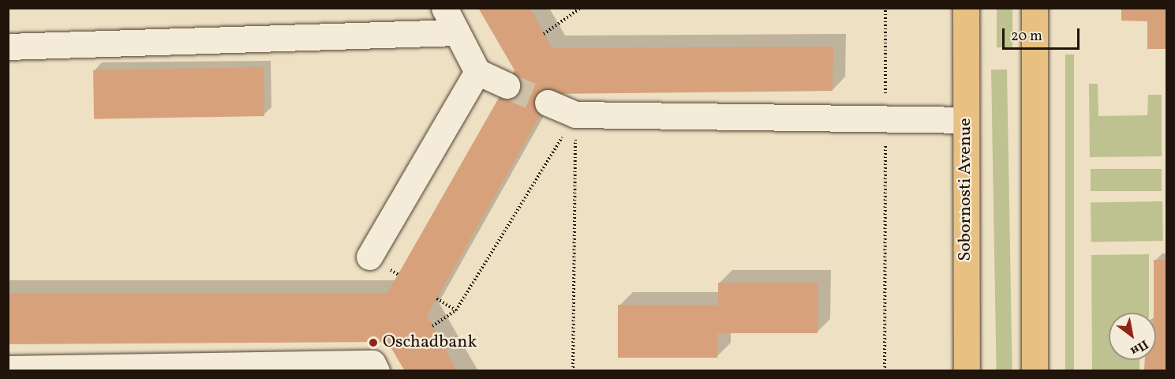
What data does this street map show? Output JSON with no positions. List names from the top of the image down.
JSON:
{
  "streets": {
    "main road": ["Sobornosti Avenue"]
  },
  "places": ["Oschadbank"],
  "scale_bar": "20 m",
  "north": "bottom right"
}
